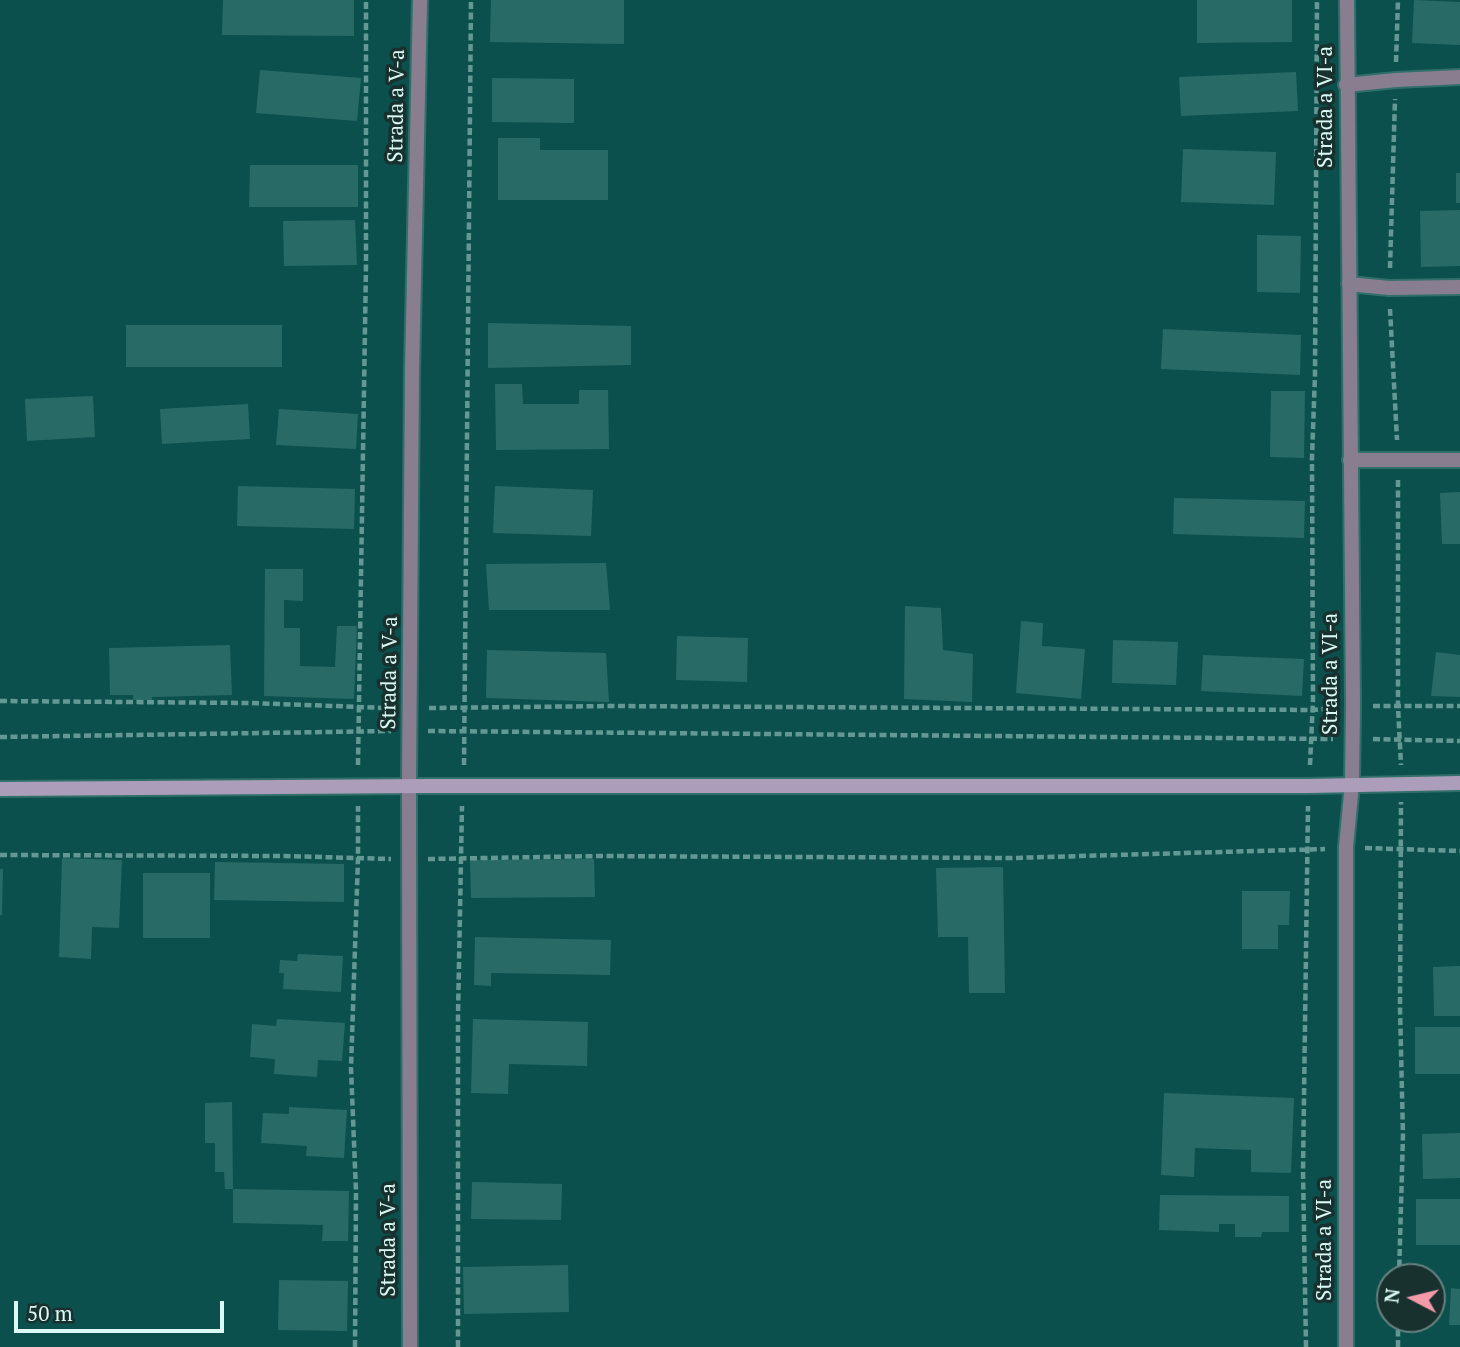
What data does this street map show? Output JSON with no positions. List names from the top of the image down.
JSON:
{
  "streets": {
    "street": ["Strada a V-a", "Strada a VI-a"]
  },
  "scale_bar": "50 m",
  "north": "left"
}
